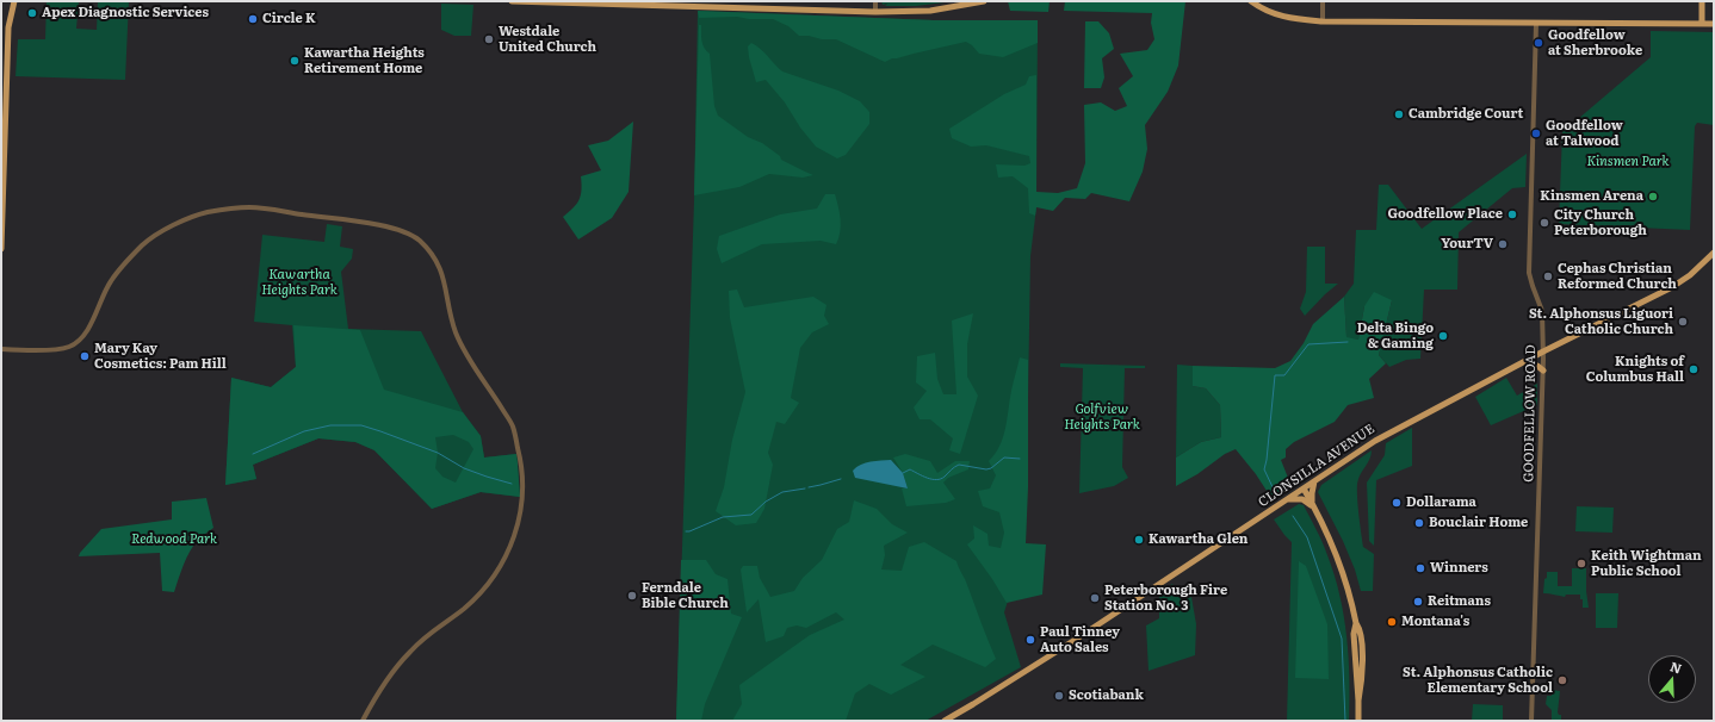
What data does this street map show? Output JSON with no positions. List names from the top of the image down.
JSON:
{
  "streets": {
    "main road": ["CLONSILLA AVENUE"],
    "street": ["GOODFELLOW ROAD"]
  },
  "crossings": [
    ["GOODFELLOW ROAD", "CLONSILLA AVENUE"]
  ],
  "parks": [
    "Kinsmen Park",
    "Kawartha Heights Park",
    "Golfview Heights Park",
    "Redwood Park"
  ],
  "places": [
    "Apex Diagnostic Services",
    "Circle K",
    "Westdale United Church",
    "Goodfellow at Sherbrooke",
    "Kawartha Heights Retirement Home",
    "Cambridge Court",
    "Goodfellow at Talwood",
    "Kinsmen Arena",
    "Goodfellow Place",
    "City Church Peterborough",
    "YourTV",
    "Cephas Christian Reformed Church",
    "St. Alphonsus Liguori Catholic Church",
    "Delta Bingo & Gaming",
    "Mary Kay Cosmetics: Pam Hill",
    "Knights of Columbus Hall",
    "Dollarama",
    "Bouclair Home",
    "Kawartha Glen",
    "Keith Wightman Public School",
    "Winners",
    "Ferndale Bible Church",
    "Peterborough Fire Station No. 3",
    "Reitmans",
    "Montana's",
    "Paul Tinney Auto Sales",
    "St. Alphonsus Catholic Elementary School",
    "Scotiabank"
  ],
  "north": "top"
}
